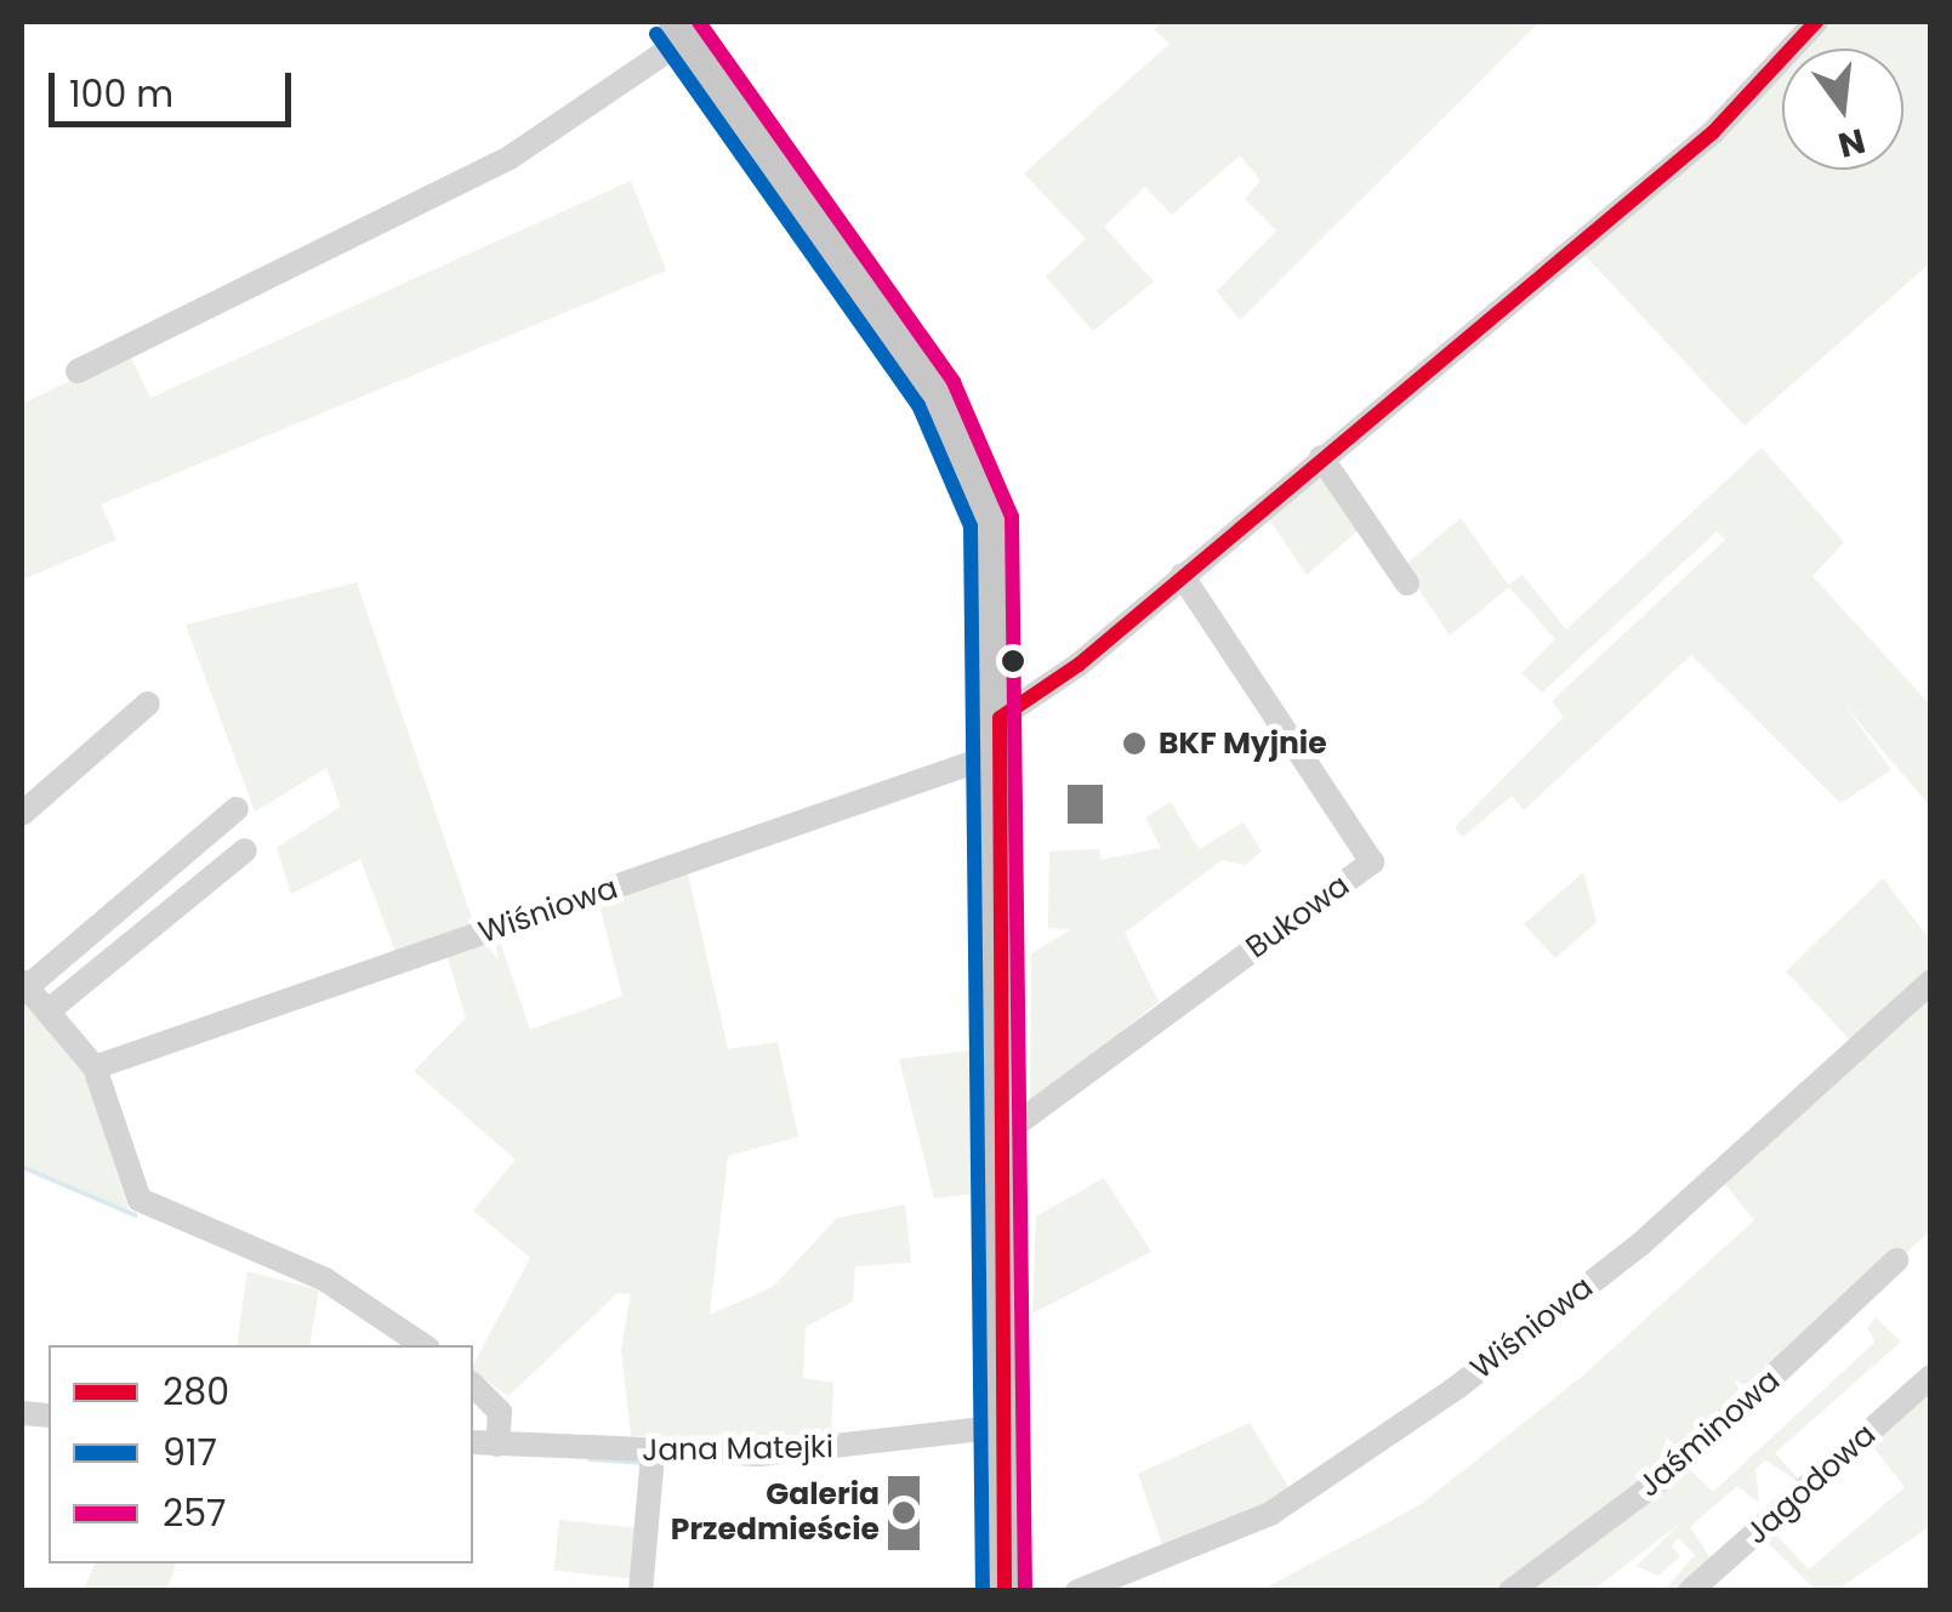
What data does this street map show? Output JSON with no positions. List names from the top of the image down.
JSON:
{
  "streets": {
    "street": [
      "Wiśniowa",
      "Bukowa",
      "Jaśminowa",
      "Jana Matejki",
      "Jagodowa"
    ]
  },
  "places": ["BKF Myjnie", "Galeria Przedmieście"],
  "lines": ["transit line 280", "transit line 257", "transit line 917"],
  "legend": ["280", "917", "257"],
  "scale_bar": "100 m",
  "north": "bottom"
}
